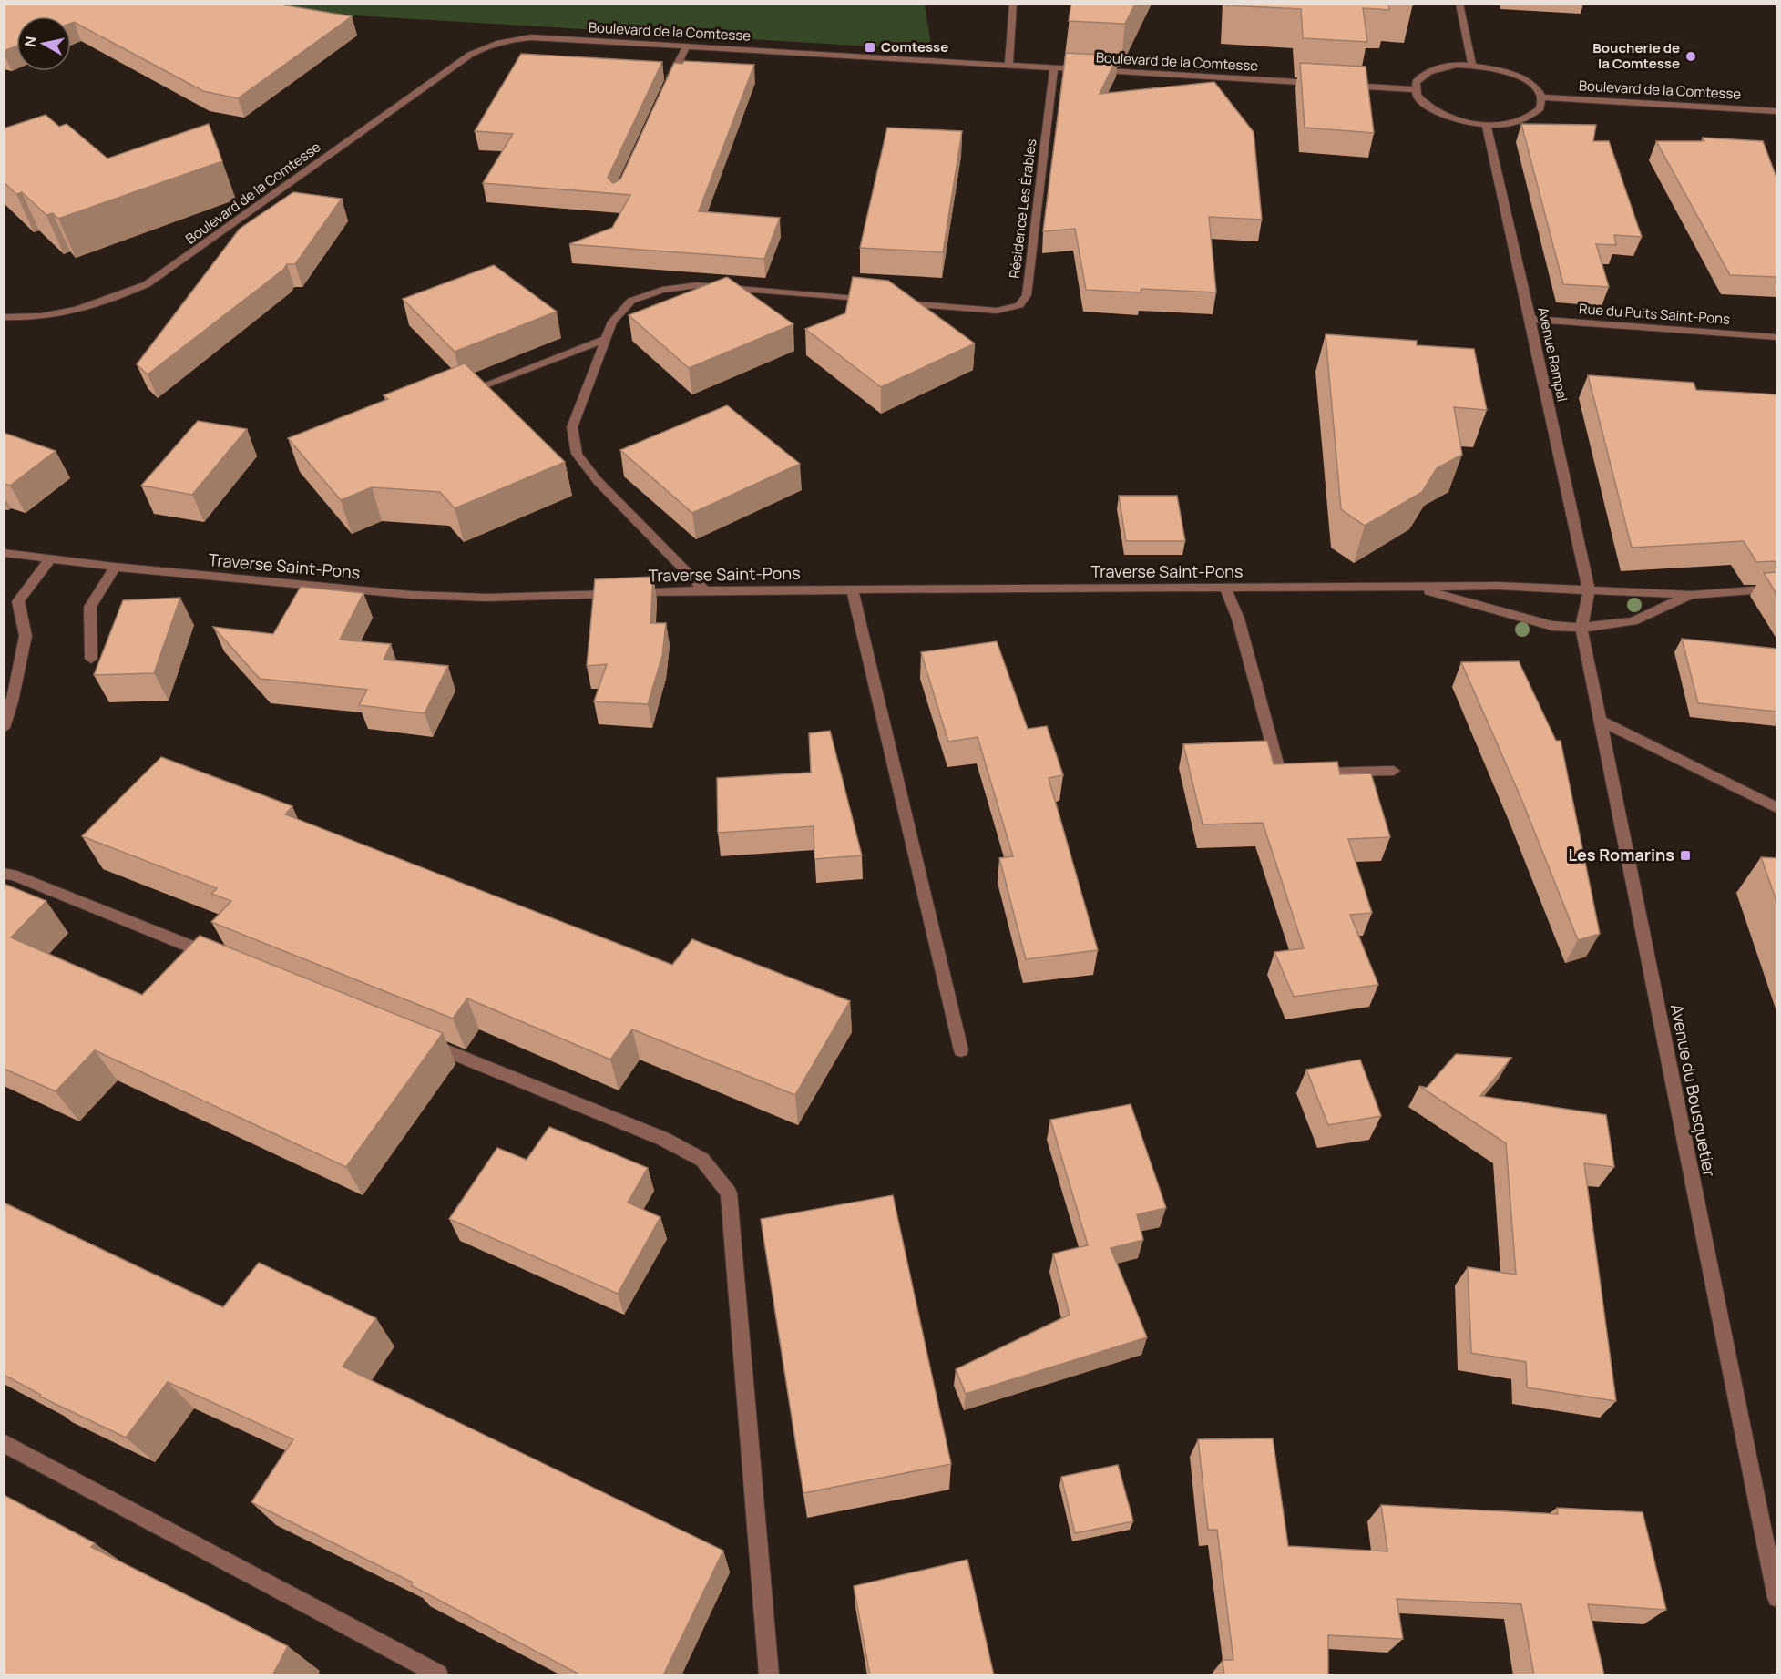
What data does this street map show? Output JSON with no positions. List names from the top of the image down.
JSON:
{
  "streets": {
    "street": [
      "Boulevard de la Comtesse",
      "Résidence Les Érables",
      "Rue du Puits Saint-Pons",
      "Avenue Rampal",
      "Traverse Saint-Pons",
      "Avenue du Bousquetier"
    ]
  },
  "crossings": [
    ["Boulevard de la Comtesse", "Résidence Les Érables"],
    ["Résidence Les Érables", "Traverse Saint-Pons"],
    ["Rue du Puits Saint-Pons", "Avenue Rampal"],
    ["Avenue Rampal", "Traverse Saint-Pons"],
    ["Avenue Rampal", "Avenue du Bousquetier"],
    ["Traverse Saint-Pons", "Avenue du Bousquetier"]
  ],
  "places": {
    "transit": ["Comtesse", "Les Romarins"],
    "other": ["Boucherie de la Comtesse"]
  },
  "north": "left"
}
